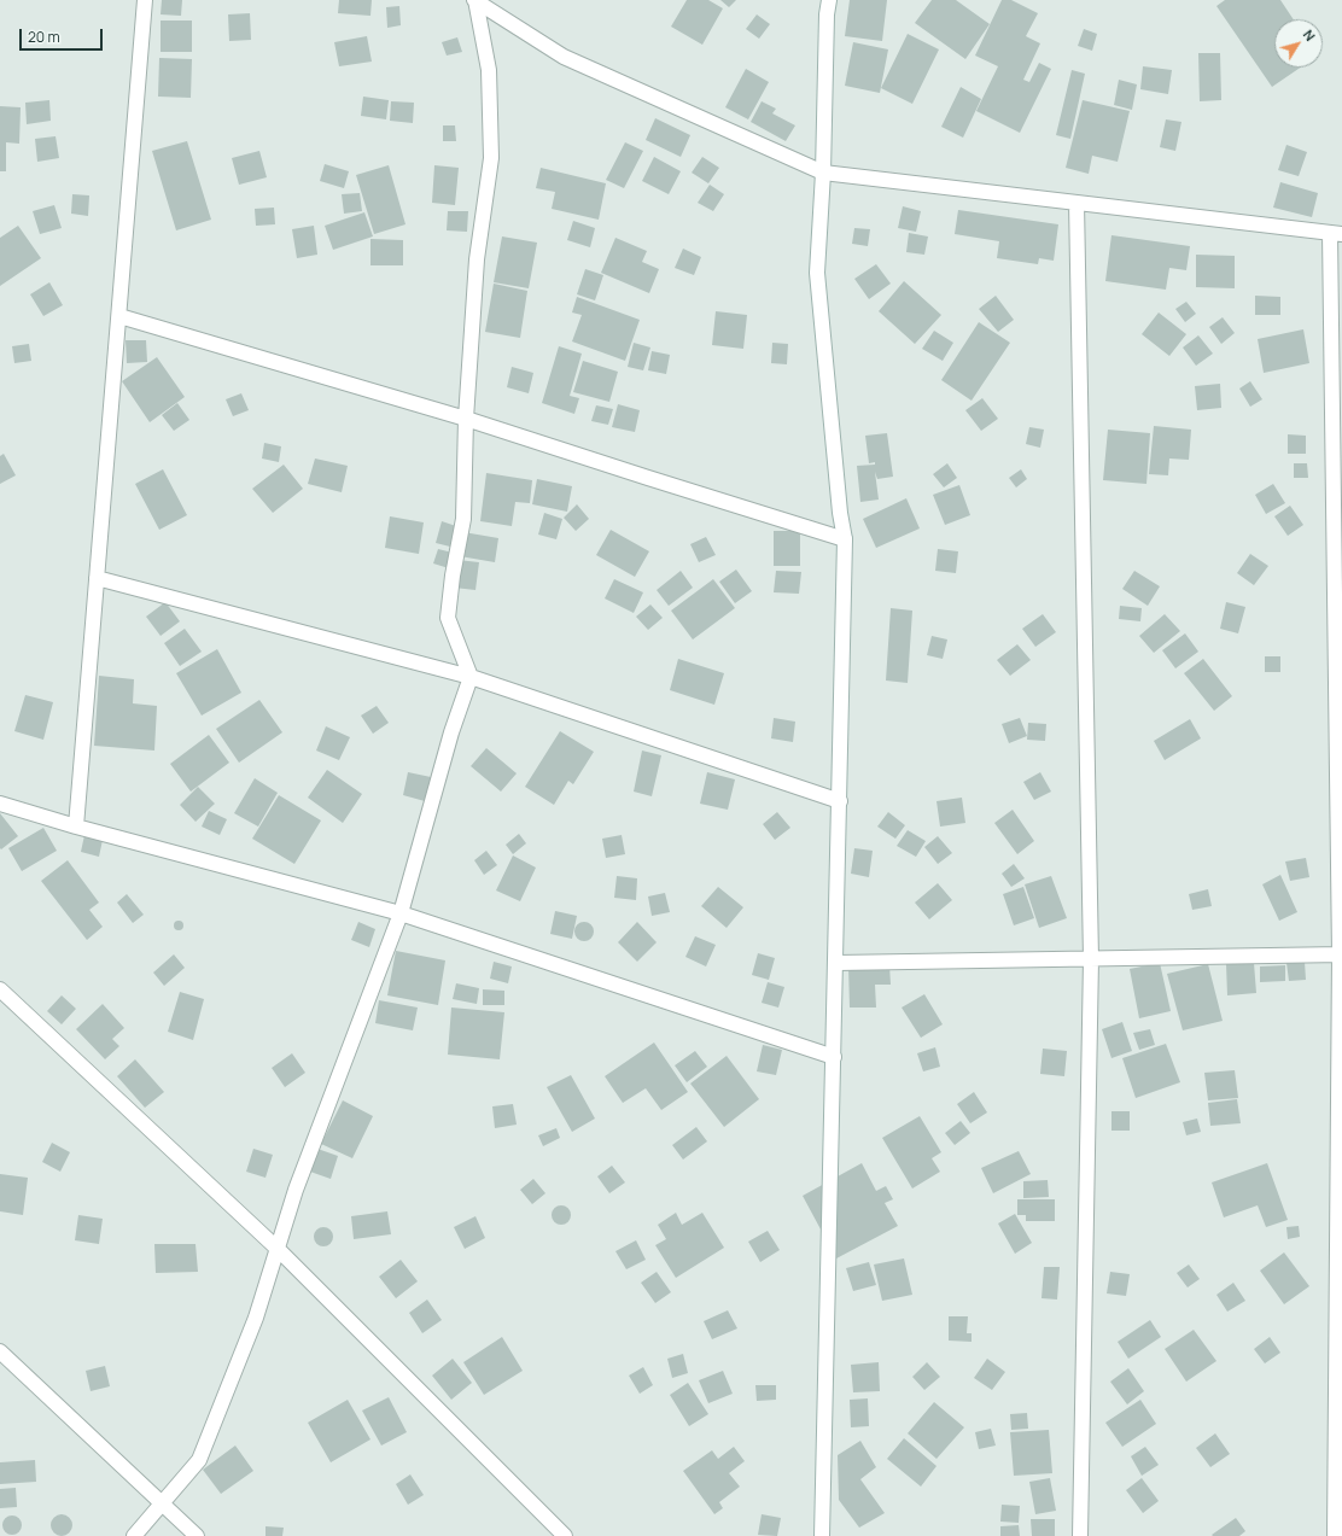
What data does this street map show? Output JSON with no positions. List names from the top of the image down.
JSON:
{
  "scale_bar": "20 m",
  "north": "top right"
}
